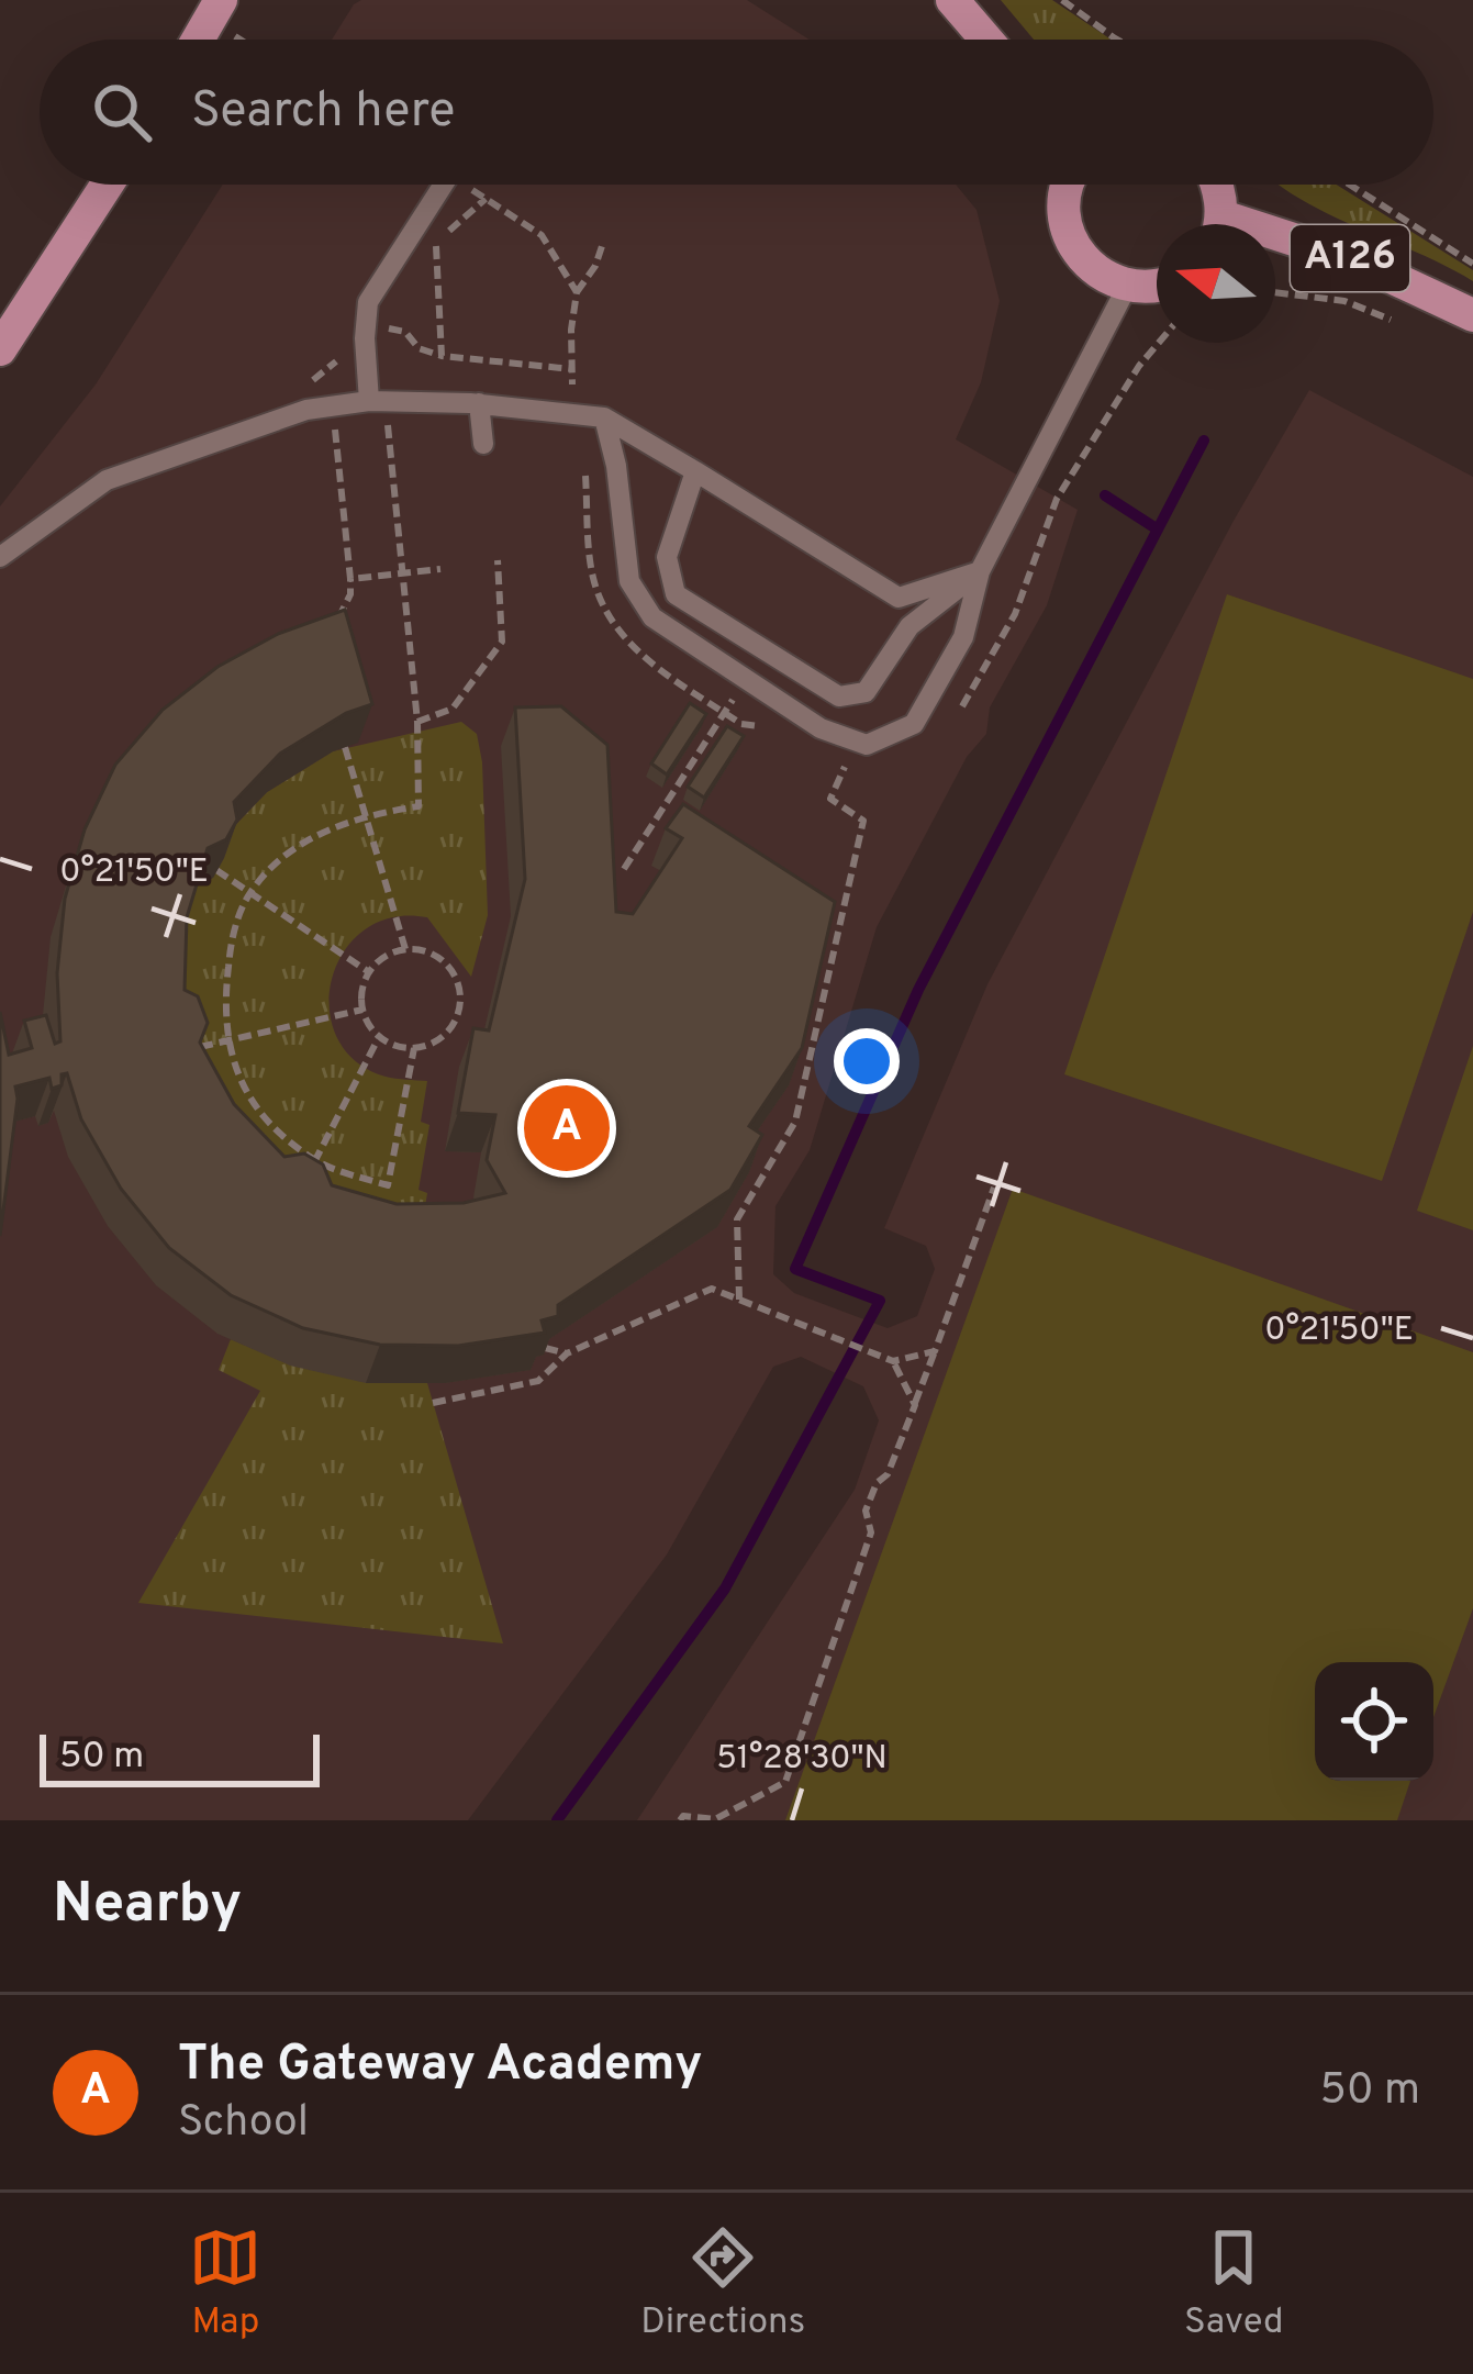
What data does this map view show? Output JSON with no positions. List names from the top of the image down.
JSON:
{
  "streets": {
    "main road": ["A126"]
  },
  "scale_bar": "50 m",
  "north": "left",
  "page": {
    "search": "Search here",
    "pins": "A",
    "scale": "50 m",
    "heading": "Nearby",
    "list": [
      {
        "mark": "A",
        "name": "The Gateway Academy",
        "note": "School",
        "value": "50 m"
      }
    ],
    "nav": ["Map", "Directions", "Saved"]
  },
  "coordinates": ["0°21'50\"E", "51°28'30\"N"]
}
